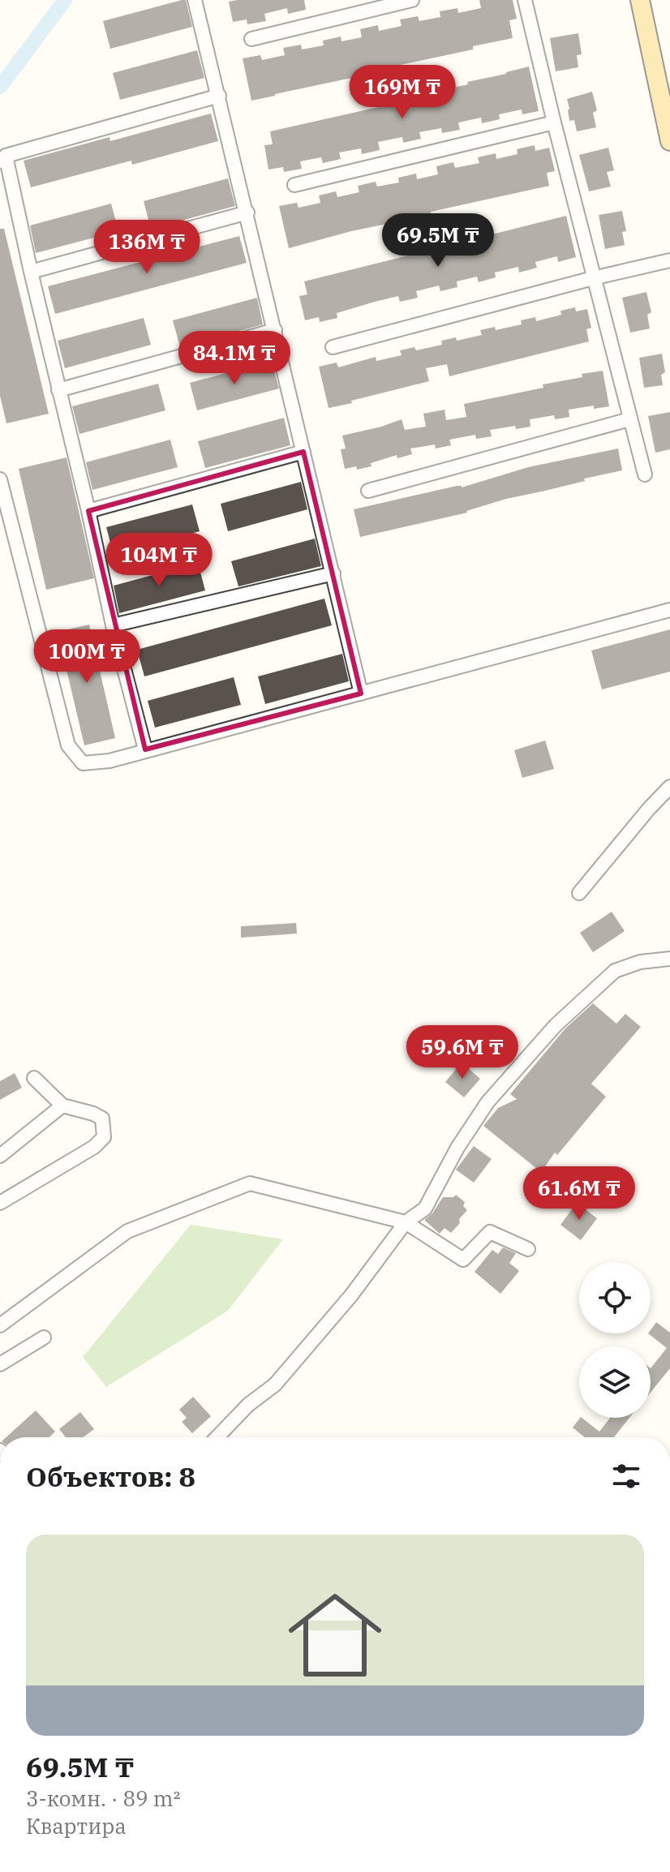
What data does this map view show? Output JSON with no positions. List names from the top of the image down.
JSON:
{
  "page": {
    "price": [
      "169M ₸",
      "69.5M ₸",
      "136M ₸",
      "84.1M ₸",
      "104M ₸",
      "100M ₸",
      "59.6M ₸",
      "61.6M ₸"
    ],
    "heading": "Объектов: 8",
    "list": [
      {
        "name": "69.5M ₸",
        "note": "3-комн. · 89 m² · Квартира"
      }
    ]
  }
}
